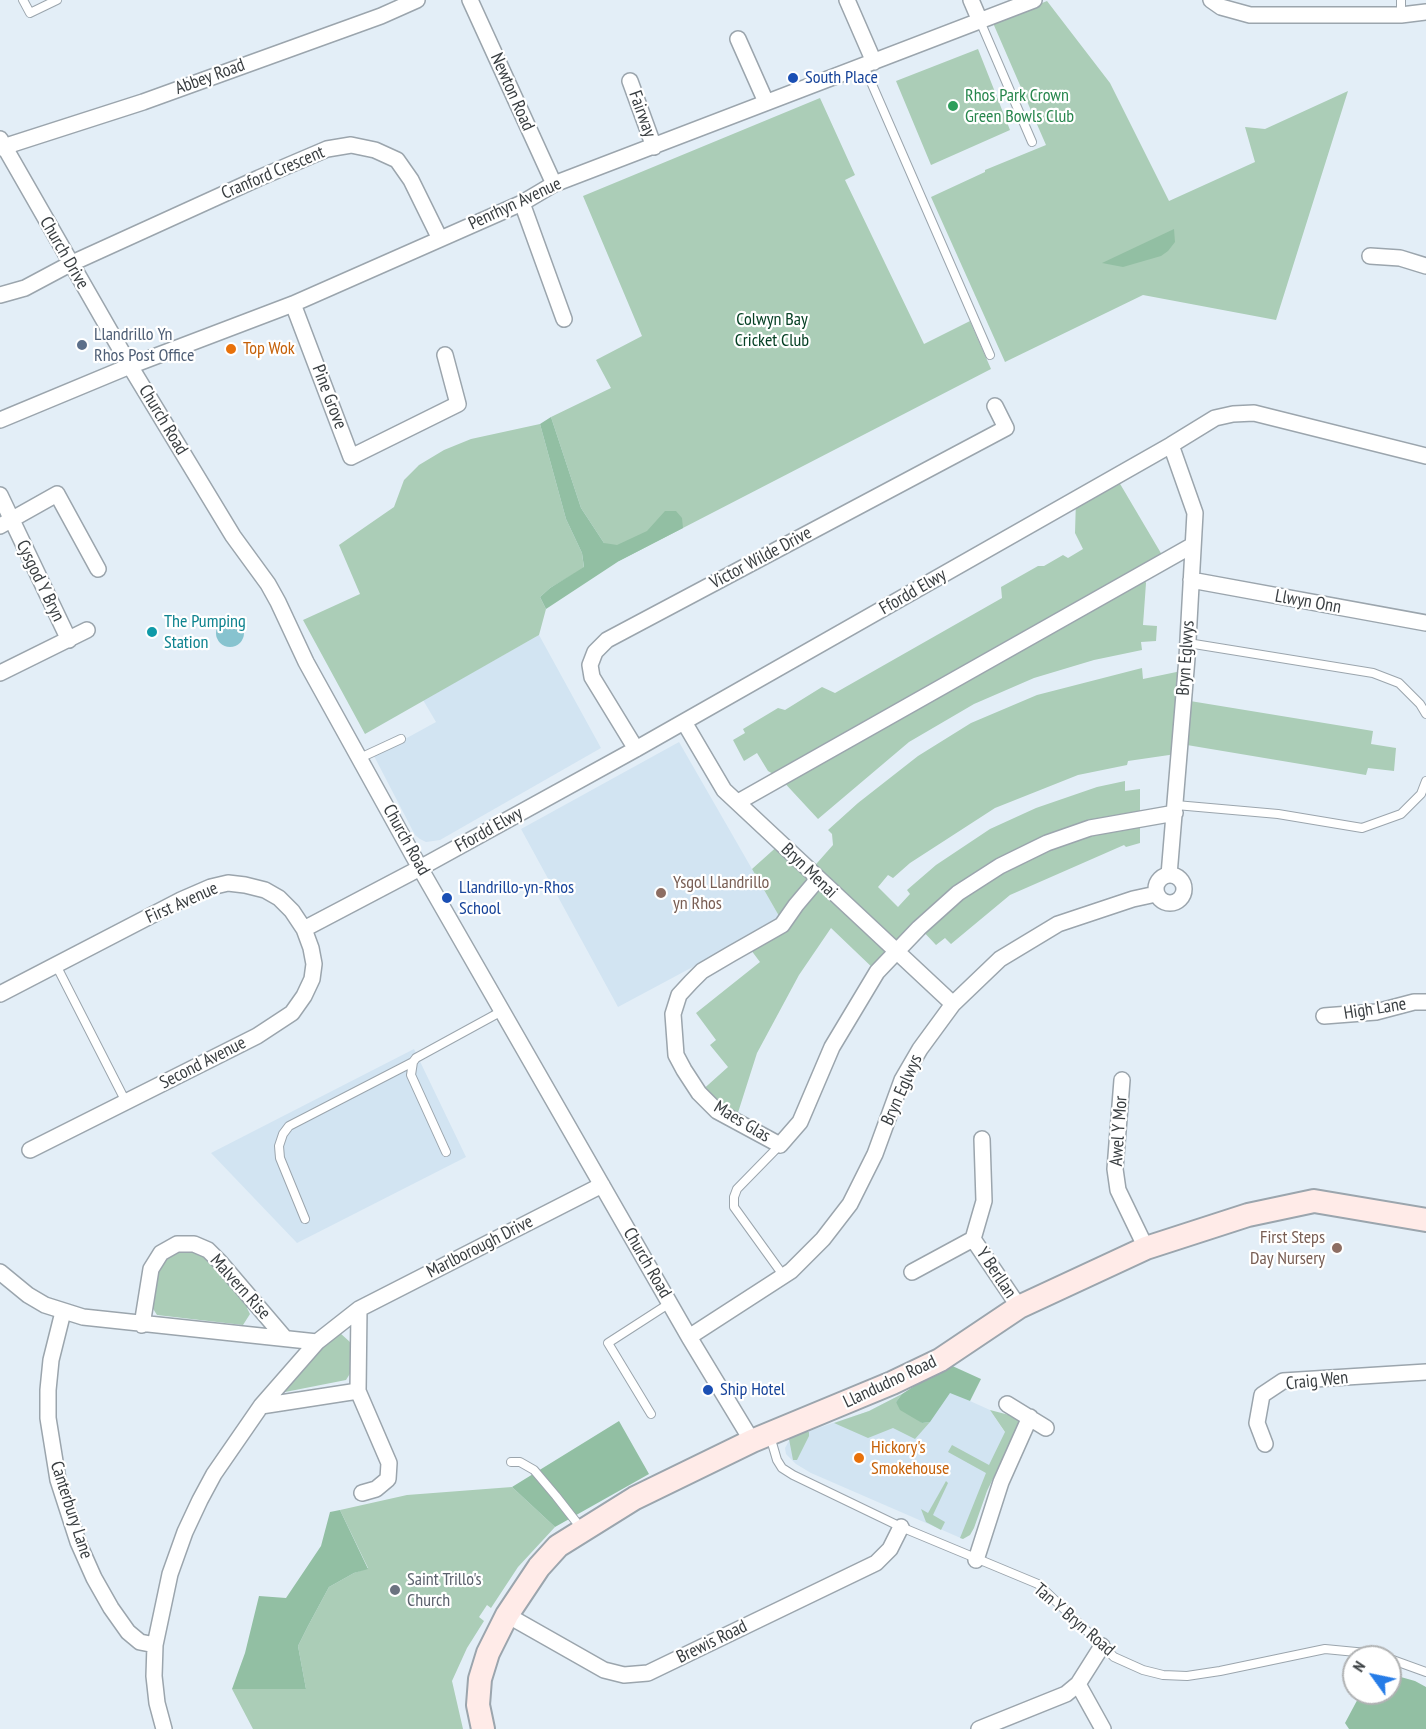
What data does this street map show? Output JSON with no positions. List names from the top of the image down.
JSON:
{
  "streets": {
    "main road": ["Llandudno Road"],
    "street": [
      "Abbey Road",
      "Newton Road",
      "Fairway",
      "Cranford Crescent",
      "Penrhyn Avenue",
      "Church Drive",
      "Pine Grove",
      "Church Road",
      "Victor Wilde Drive",
      "Cysgod Y Bryn",
      "Ffordd Elwy",
      "Llwyn Onn",
      "Bryn Eglwys",
      "Bryn Menai",
      "First Avenue",
      "High Lane",
      "Second Avenue",
      "Maes Glas",
      "Awel Y Mor",
      "Marlborough Drive",
      "Y Berllan",
      "Malvern Rise",
      "Craig Wen",
      "Canterbury Lane",
      "Brewis Road"
    ],
    "lane": ["Tan Y Bryn Road"]
  },
  "crossings": [
    ["Abbey Road", "Church Drive"],
    ["Newton Road", "Penrhyn Avenue"],
    ["Fairway", "Penrhyn Avenue"],
    ["Cranford Crescent", "Penrhyn Avenue"],
    ["Cranford Crescent", "Church Drive"],
    ["Penrhyn Avenue", "Church Drive"],
    ["Penrhyn Avenue", "Pine Grove"],
    ["Penrhyn Avenue", "Church Road"],
    ["Church Drive", "Church Road"],
    ["Church Road", "Ffordd Elwy"],
    ["Church Road", "Bryn Eglwys"],
    ["Church Road", "Marlborough Drive"],
    ["Church Road", "Llandudno Road"],
    ["Church Road", "Tan Y Bryn Road"],
    ["Victor Wilde Drive", "Ffordd Elwy"],
    ["Ffordd Elwy", "Bryn Eglwys"],
    ["Ffordd Elwy", "Bryn Menai"],
    ["Llwyn Onn", "Bryn Eglwys"],
    ["Bryn Eglwys", "Bryn Menai"],
    ["Bryn Eglwys", "Maes Glas"],
    ["Bryn Menai", "Maes Glas"],
    ["First Avenue", "Second Avenue"],
    ["Awel Y Mor", "Llandudno Road"],
    ["Marlborough Drive", "Malvern Rise"],
    ["Marlborough Drive", "Canterbury Lane"],
    ["Y Berllan", "Llandudno Road"],
    ["Malvern Rise", "Canterbury Lane"],
    ["Llandudno Road", "Tan Y Bryn Road"],
    ["Llandudno Road", "Brewis Road"],
    ["Tan Y Bryn Road", "Brewis Road"]
  ],
  "parks": ["Colwyn Bay Cricket Club"],
  "places": [
    "South Place",
    "Rhos Park Crown Green Bowls Club",
    "Llandrillo Yn Rhos Post Office",
    "Top Wok",
    "The Pumping Station",
    "Ysgol Llandrillo yn Rhos",
    "Llandrillo-yn-Rhos School",
    "First Steps Day Nursery",
    "Ship Hotel",
    "Hickory's Smokehouse",
    "Saint Trillo's Church"
  ],
  "north": "top left"
}
